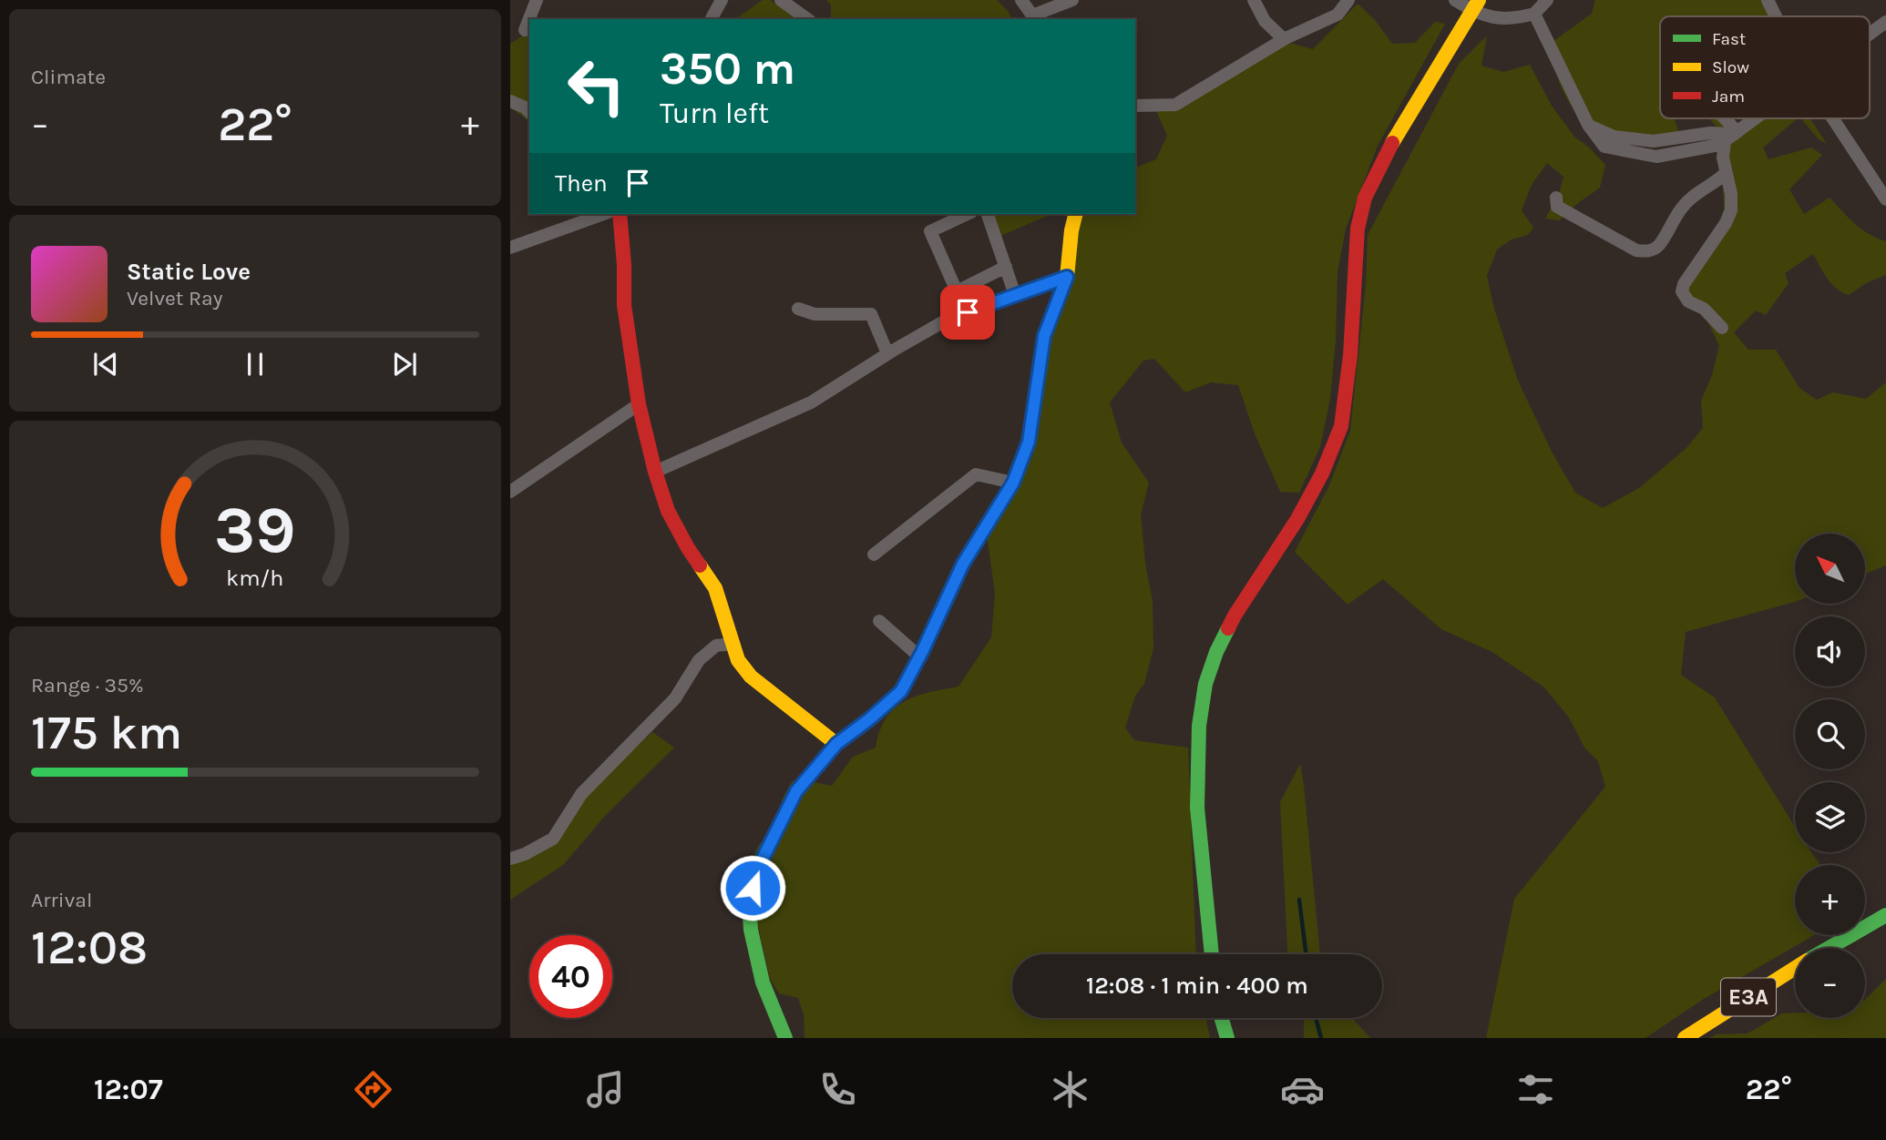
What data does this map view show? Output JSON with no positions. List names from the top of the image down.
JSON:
{
  "streets": {
    "main road": ["E3A"]
  },
  "legend": ["Fast", "Slow", "Jam"],
  "north": "top left",
  "page": {
    "tile": [
      "Climate",
      ["Range · 35%", "175 km"],
      ["Arrival", "12:08"]
    ],
    "turn": ["350 m", "Turn left"],
    "heat": ["−", "22°", "+"],
    "then": "Then",
    "song": ["Static Love", "Velvet Ray"],
    "map_buttons": ["+", "−"],
    "limit": "40",
    "trip": "12:08 · 1 min · 400 m",
    "tabs": ["12:07", "22°"],
    "gauge": ["39", "km/h"]
  }
}
